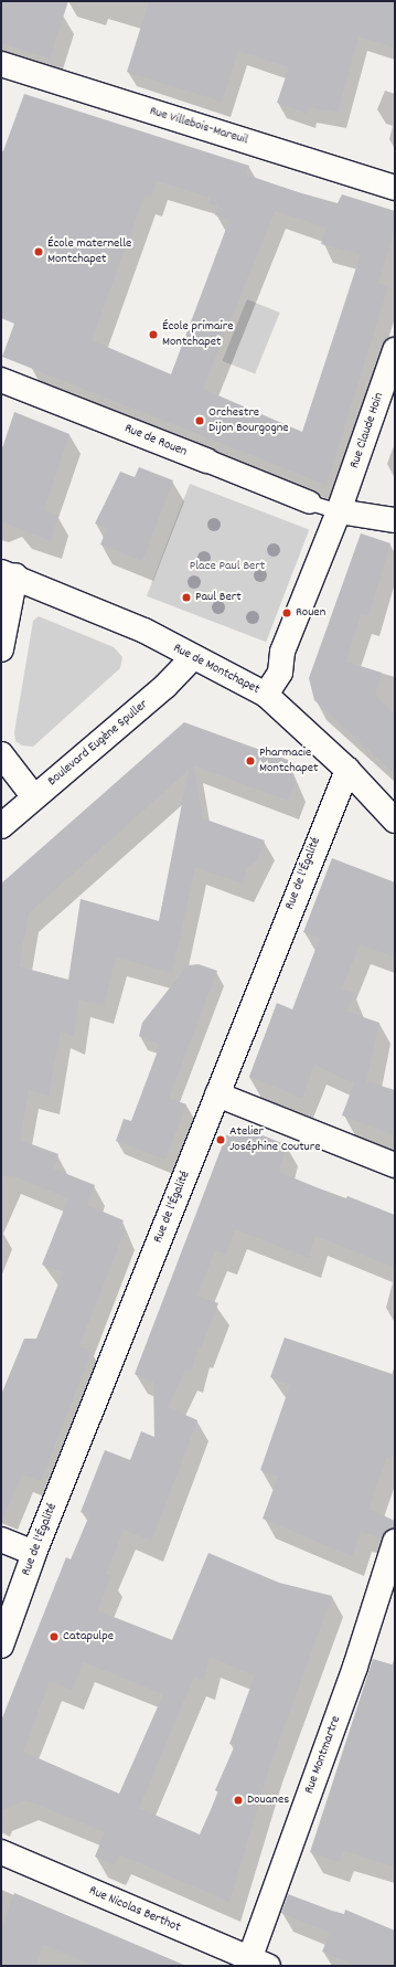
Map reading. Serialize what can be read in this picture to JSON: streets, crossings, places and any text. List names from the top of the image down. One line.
{"streets":{"street":["Rue Villebois-Mareuil","Rue Claude Hoin","Rue de Rouen","Rue de Montchapet","Boulevard Eugène Spuller","Rue de l'Égalité","Rue Montmartre","Rue Nicolas Berthot"]},"crossings":[["Rue de Montchapet","Boulevard Eugène Spuller"],["Rue de Montchapet","Rue de l'Égalité"],["Rue Montmartre","Rue Nicolas Berthot"]],"parks":["Place Paul Bert"],"places":["École maternelle Montchapet","École primaire Montchapet","Orchestre Dijon Bourgogne","Paul Bert","Rouen","Pharmacie Montchapet","Atelier Joséphine Couture","Catapulpe","Douanes"]}
